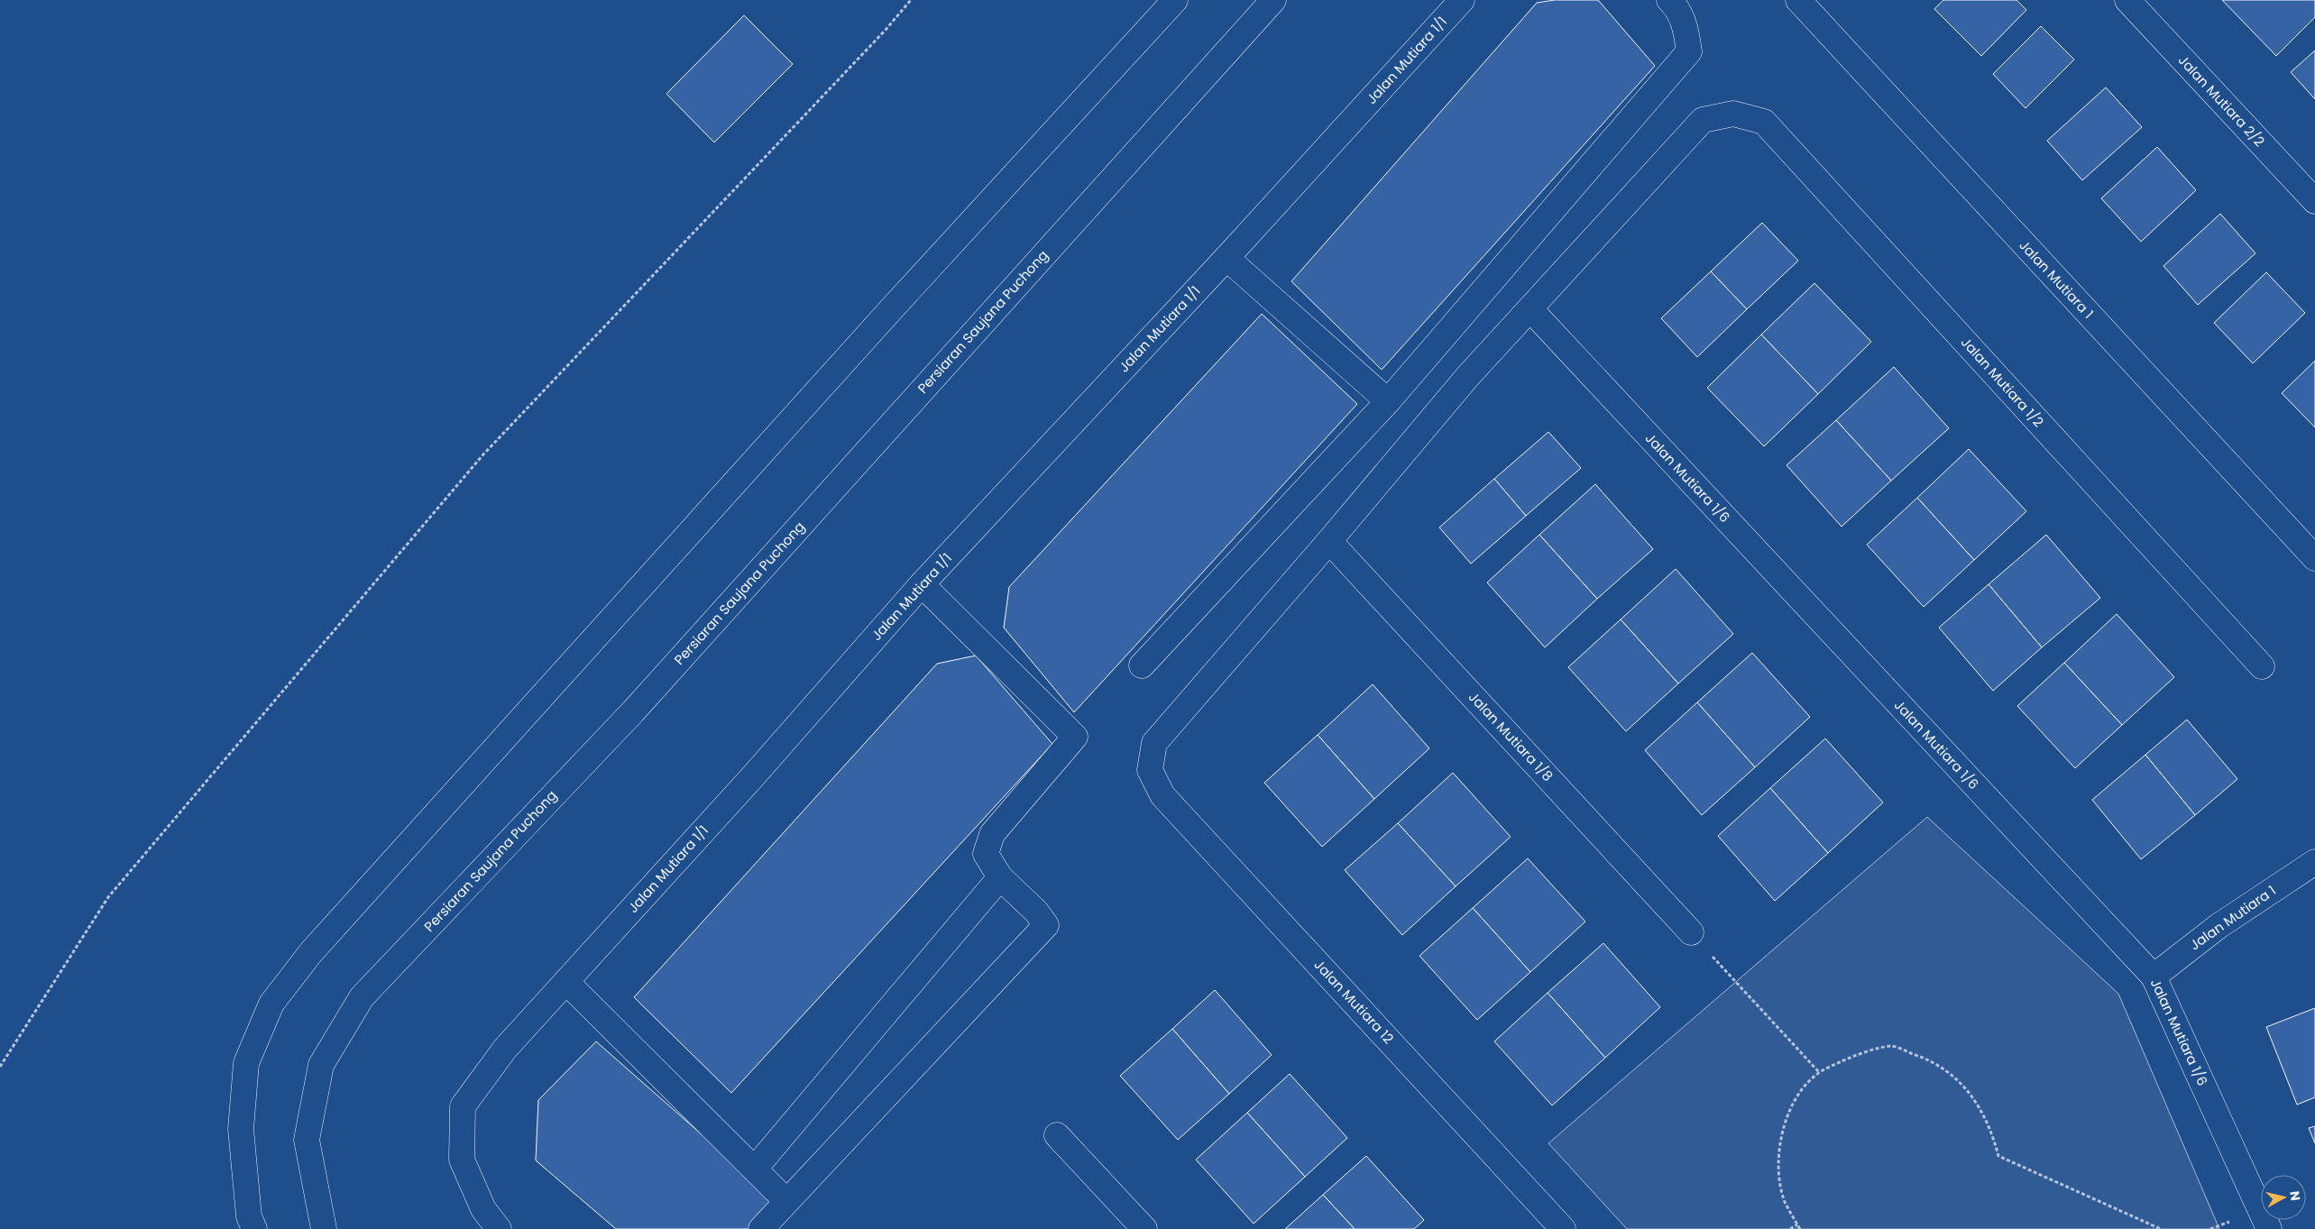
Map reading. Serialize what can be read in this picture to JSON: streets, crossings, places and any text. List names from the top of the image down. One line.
{"streets":{"street":["Jalan Mutiara 1/1","Jalan Mutiara 2/2","Jalan Mutiara 1","Persiaran Saujana Puchong","Jalan Mutiara 1/2","Jalan Mutiara 1/6","Jalan Mutiara 1/8","Jalan Mutiara 12"]},"crossings":[["Jalan Mutiara 1","Jalan Mutiara 1/6"],["Jalan Mutiara 1/2","Jalan Mutiara 1/6"],["Jalan Mutiara 1/8","Jalan Mutiara 12"]],"north":"right"}
